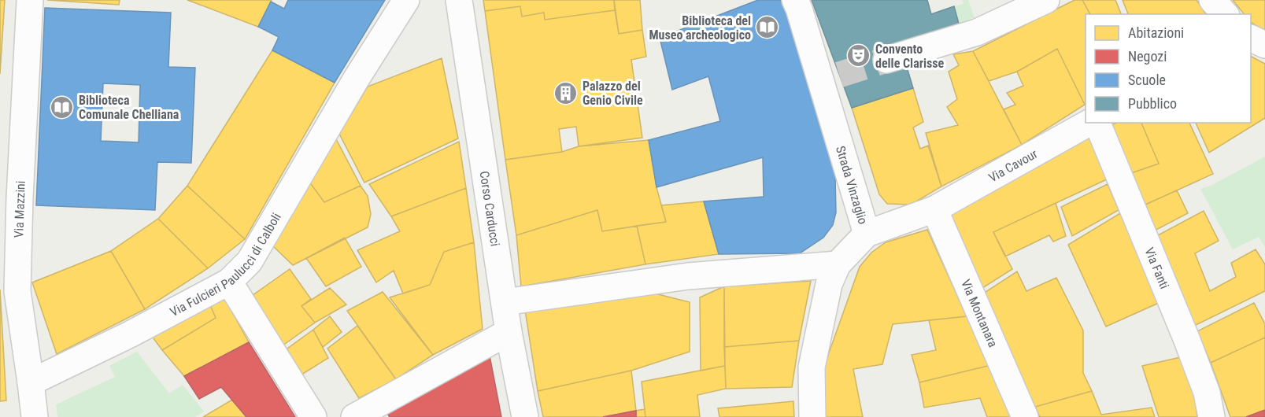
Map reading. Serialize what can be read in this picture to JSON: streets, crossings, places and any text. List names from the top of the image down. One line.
{"streets":{"street":["Via Cavour","Strada Vinzaglio","Corso Carducci","Via Mazzini","Via Fulcieri Paulucci di Calboli","Via Fanti","Via Montanara"]},"crossings":[["Via Cavour","Strada Vinzaglio"],["Via Cavour","Via Montanara"],["Via Mazzini","Via Fulcieri Paulucci di Calboli"]],"places":{"library":["Biblioteca del Museo archeologico","Biblioteca Comunale Chelliana"],"theatre":["Convento delle Clarisse"],"building":["Palazzo del Genio Civile"]},"legend":["Abitazioni","Negozi","Scuole","Pubblico"]}
